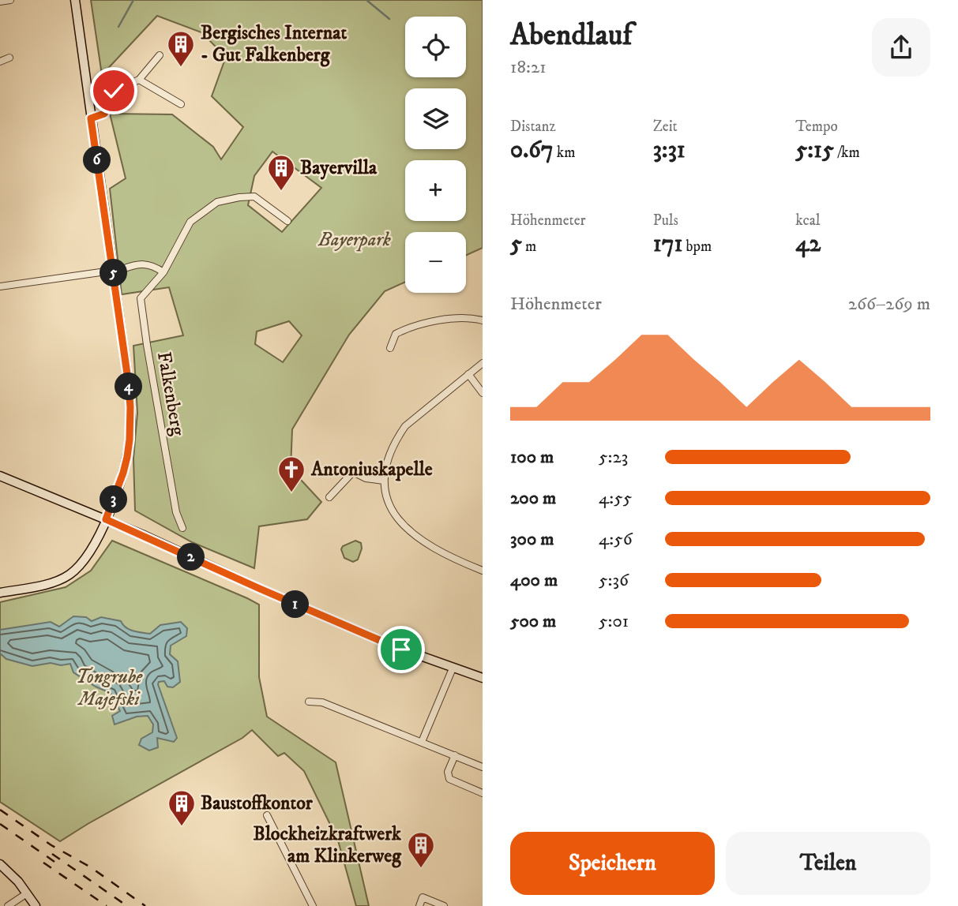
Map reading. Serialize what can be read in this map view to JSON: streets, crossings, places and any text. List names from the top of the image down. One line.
{"streets":{"street":["Falkenberg"]},"parks":["Bayerpark","Tongrube Majefski"],"places":{"building":["Bergisches Internat - Gut Falkenberg","Bayervilla","Baustoffkontor","Blockheizkraftwerk am Klinkerweg"],"church":["Antoniuskapelle"]},"page":{"heading":["Abendlauf","18:21"],"map_buttons":["+","−"],"stats":[["Distanz","0.67 km"],["Zeit","3:31"],["Tempo","5:15 /km"],["Höhenmeter","5 m"],["Puls","171 bpm"],["kcal","42"]],"pins":["6","5","4","3","2","1"],"chart":["Höhenmeter","266–269 m"],"list":[{"name":"100 m","note":"5:23"},{"name":"200 m","note":"4:55"},{"name":"300 m","note":"4:56"},{"name":"400 m","note":"5:36"},{"name":"500 m","note":"5:01"}],"buttons":["Speichern","Teilen"]}}
